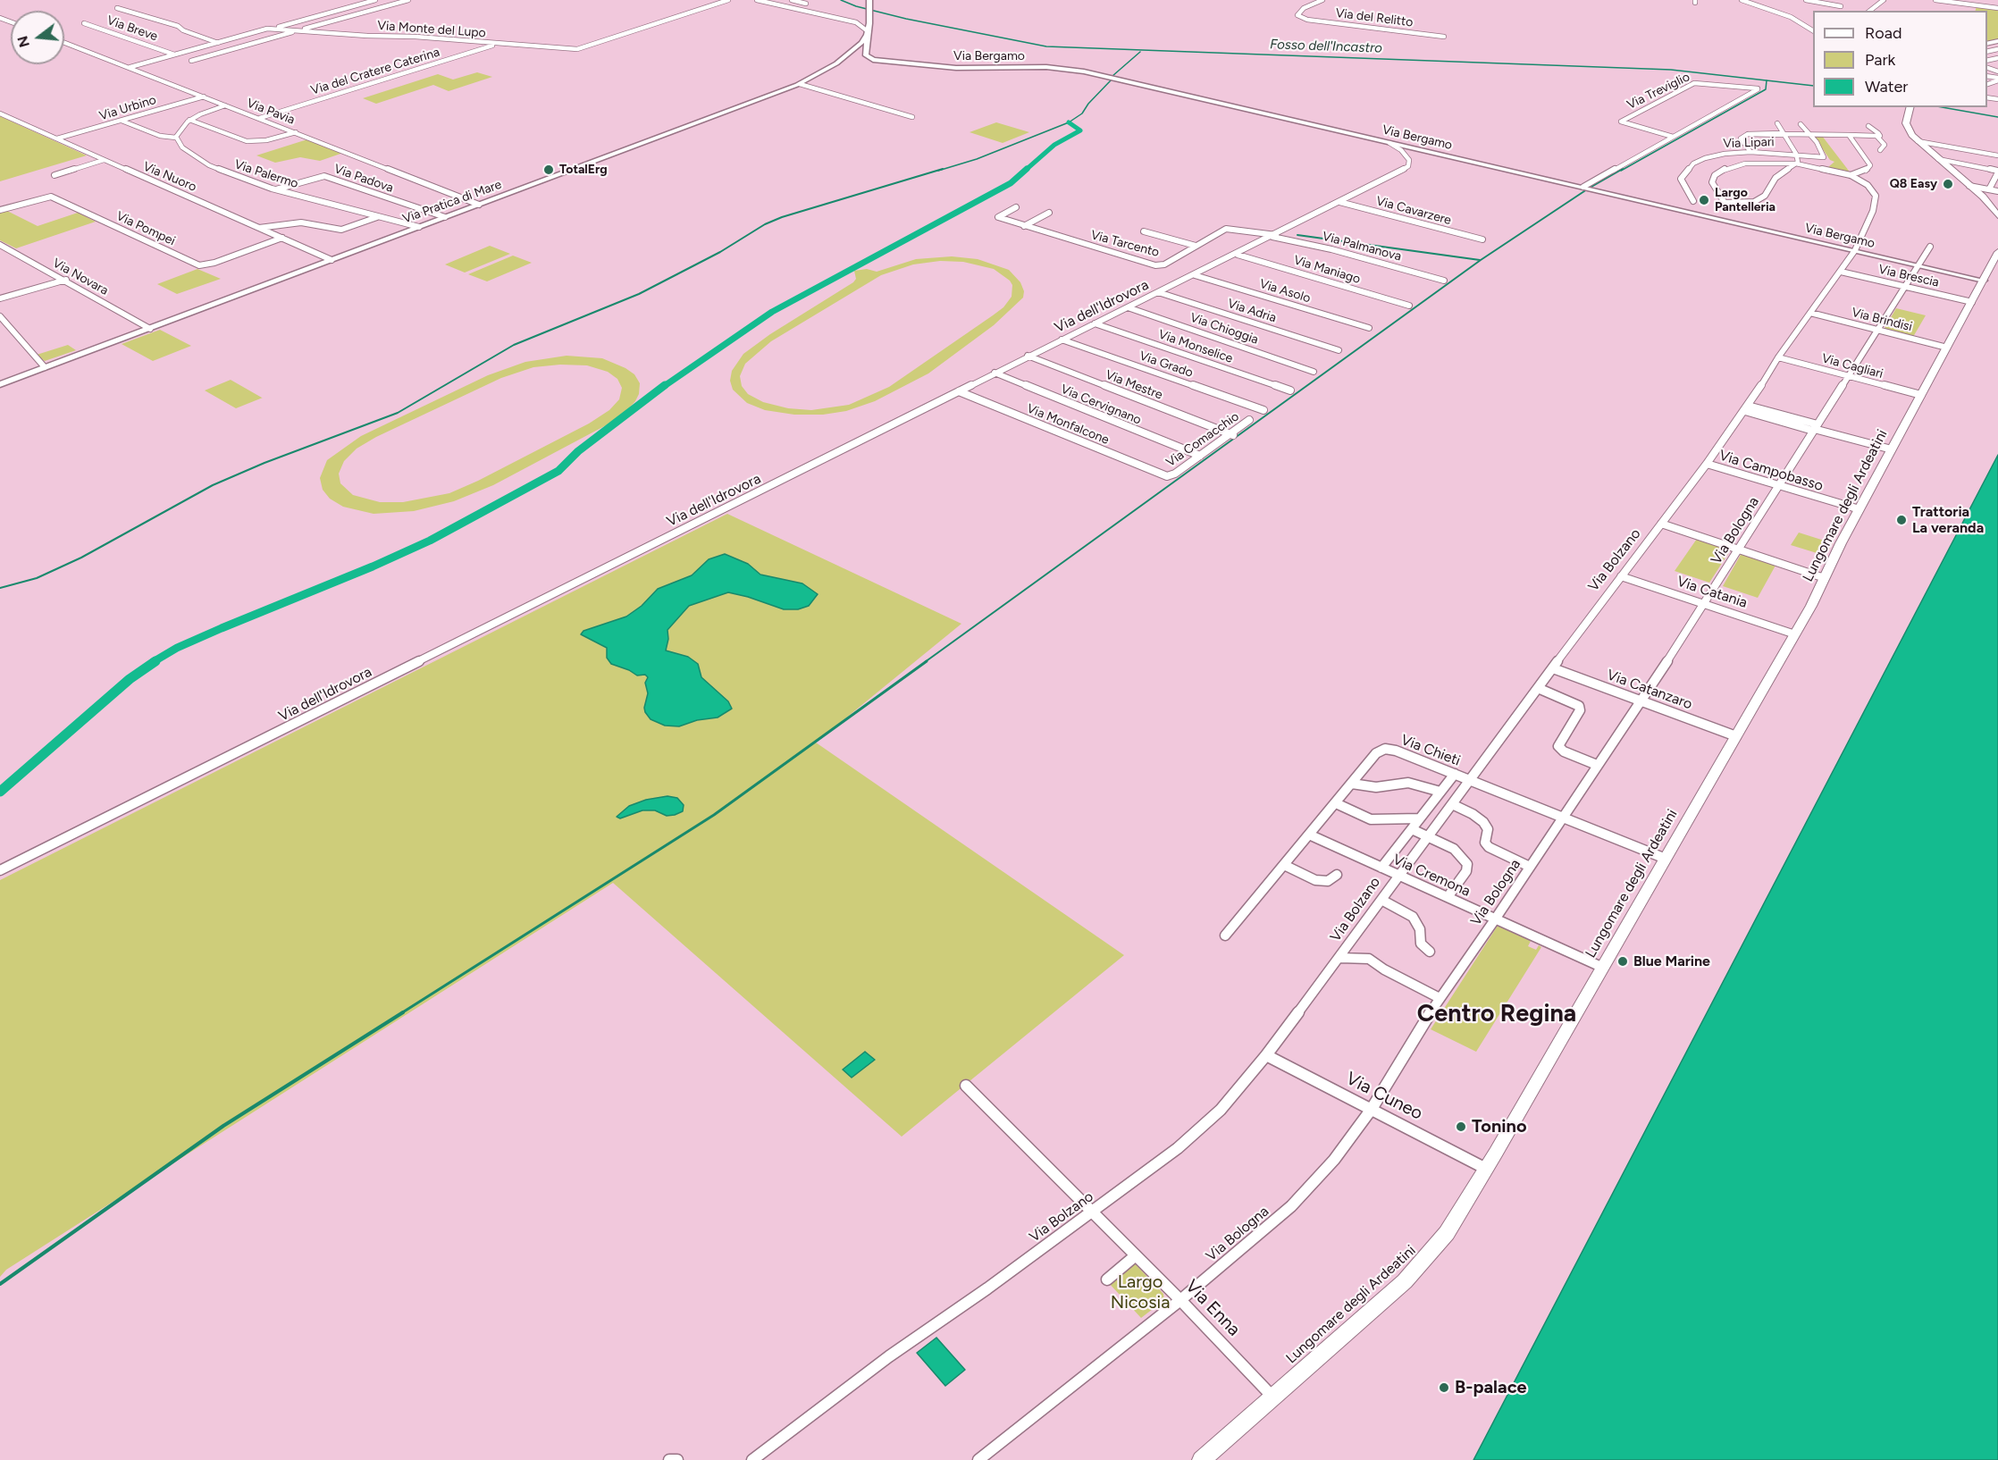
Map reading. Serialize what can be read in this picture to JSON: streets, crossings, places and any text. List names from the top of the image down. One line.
{"streets":{"main road":["Lungomare degli Ardeatini"],"street":["Via del Relitto","Via Breve","Via Monte del Lupo","Via Bergamo","Via del Cratere Caterina","Via Treviglio","Via Urbino","Via Pavia","Via Lipari","Via Palermo","Via Nuoro","Via Padova","Via Pratica di Mare","Via Cavarzere","Via Pompei","Via Tarcento","Via Palmanova","Via Maniago","Via Brescia","Via Novara","Via Asolo","Via dell'Idrovora","Via Adria","Via Brindisi","Via Chioggia","Via Monselice","Via Grado","Via Cagliari","Via Mestre","Via Cervignano","Via Monfalcone","Via Comacchio","Via Campobasso","Via Bologna","Via Bolzano","Via Catania","Via Catanzaro","Via Chieti","Via Cremona","Via Cuneo","Via Enna"]},"crossings":[["Via Breve","Via Monte del Lupo"],["Via Monte del Lupo","Via del Cratere Caterina"],["Via Monte del Lupo","Via Pavia"],["Via Bergamo","Via Treviglio"],["Via Bergamo","Via Pratica di Mare"],["Via Bergamo","Via dell'Idrovora"],["Via Bergamo","Lungomare degli Ardeatini"],["Via Bergamo","Via Bologna"],["Via Bergamo","Via Bolzano"],["Via del Cratere Caterina","Via Pavia"],["Via Urbino","Via Pavia"],["Via Urbino","Via Nuoro"],["Via Pavia","Via Pratica di Mare"],["Via Palermo","Via Padova"],["Via Palermo","Via Pratica di Mare"],["Via Nuoro","Via Pratica di Mare"],["Via Nuoro","Via Pompei"],["Via Padova","Via Pratica di Mare"],["Via Pratica di Mare","Via Novara"],["Via Cavarzere","Via dell'Idrovora"],["Via Tarcento","Via Palmanova"],["Via Tarcento","Via dell'Idrovora"],["Via Palmanova","Via dell'Idrovora"],["Via Maniago","Via dell'Idrovora"],["Via Brescia","Lungomare degli Ardeatini"],["Via Brescia","Via Bologna"],["Via Brescia","Via Bolzano"],["Via Asolo","Via dell'Idrovora"],["Via dell'Idrovora","Via Adria"],["Via dell'Idrovora","Via Chioggia"],["Via dell'Idrovora","Via Monselice"],["Via dell'Idrovora","Via Grado"],["Via dell'Idrovora","Via Mestre"],["Via dell'Idrovora","Via Cervignano"],["Via dell'Idrovora","Via Monfalcone"],["Via Brindisi","Lungomare degli Ardeatini"],["Via Brindisi","Via Bologna"],["Via Brindisi","Via Bolzano"],["Via Cagliari","Lungomare degli Ardeatini"],["Via Cagliari","Via Bologna"],["Via Cagliari","Via Bolzano"],["Via Mestre","Via Comacchio"],["Via Cervignano","Via Comacchio"],["Via Monfalcone","Via Comacchio"],["Via Campobasso","Lungomare degli Ardeatini"],["Via Campobasso","Via Bologna"],["Via Campobasso","Via Bolzano"],["Lungomare degli Ardeatini","Via Catania"],["Lungomare degli Ardeatini","Via Catanzaro"],["Lungomare degli Ardeatini","Via Chieti"],["Lungomare degli Ardeatini","Via Cremona"],["Lungomare degli Ardeatini","Via Cuneo"],["Lungomare degli Ardeatini","Via Enna"],["Via Bologna","Via Catania"],["Via Bologna","Via Catanzaro"],["Via Bologna","Via Chieti"],["Via Bologna","Via Cremona"],["Via Bologna","Via Cuneo"],["Via Bologna","Via Enna"],["Via Bolzano","Via Catania"],["Via Bolzano","Via Catanzaro"],["Via Bolzano","Via Chieti"],["Via Bolzano","Via Cremona"],["Via Bolzano","Via Cuneo"],["Via Bolzano","Via Enna"],["Via Chieti","Via Cremona"]],"districts":["Centro Regina"],"water":["Fosso dell'Incastro"],"parks":["Largo Nicosia"],"places":["TotalErg","Q8 Easy","Largo Pantelleria","Trattoria La veranda","Blue Marine","Tonino","B-palace"],"legend":["Road","Park","Water"],"north":"left"}
